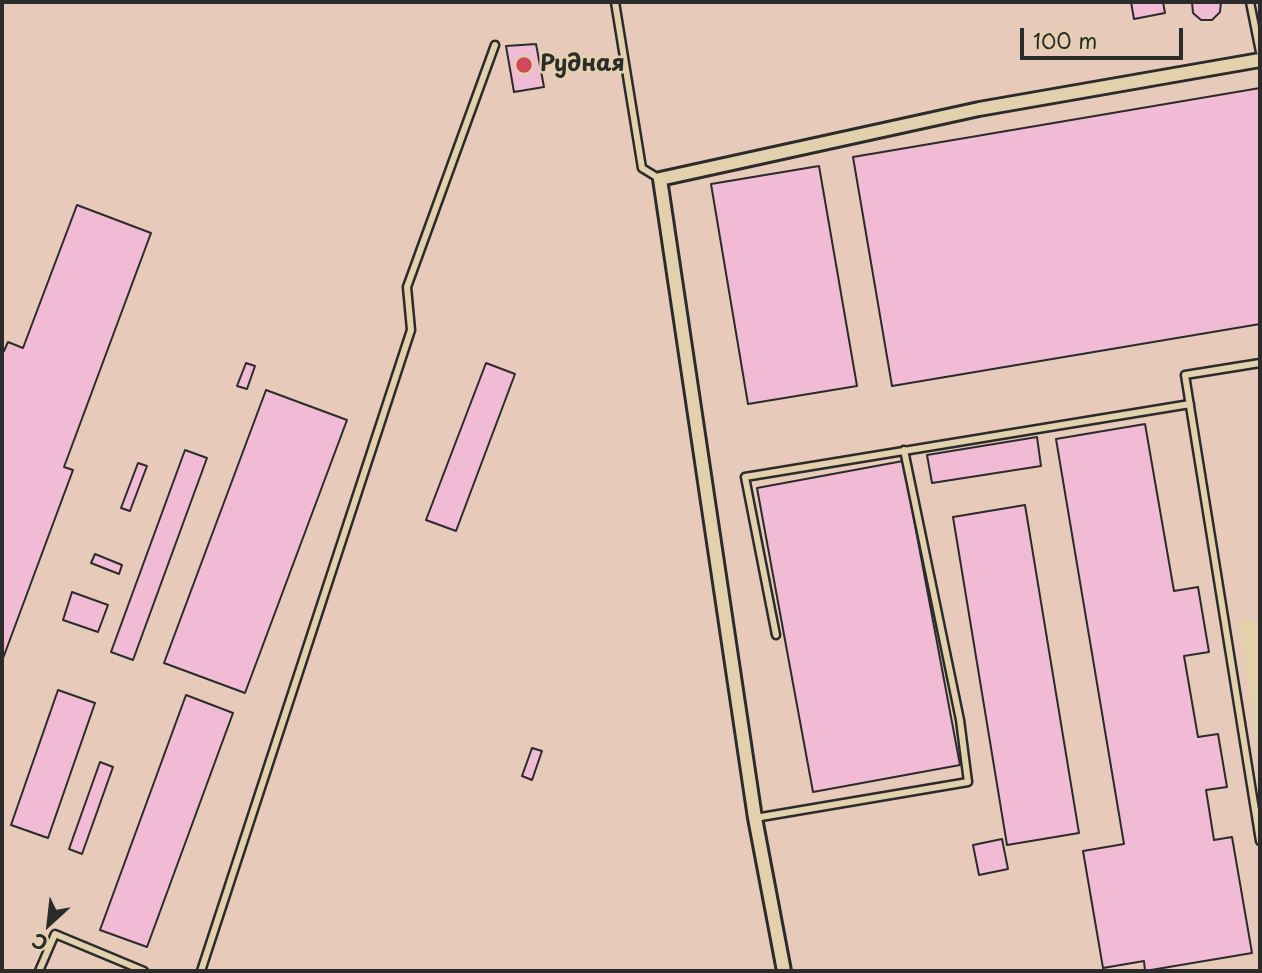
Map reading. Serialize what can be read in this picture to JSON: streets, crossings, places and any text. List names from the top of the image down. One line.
{"places":["Рудная"],"scale_bar":"100 m","north":"bottom left"}
